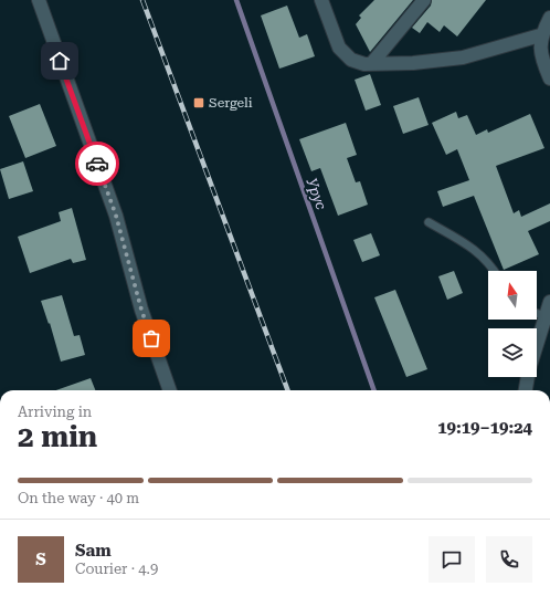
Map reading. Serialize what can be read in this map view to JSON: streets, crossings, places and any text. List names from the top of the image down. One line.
{"water":["Урус"],"places":{"transit":["Sergeli"]},"north":"top","page":{"heading":["2 min","Arriving in","19:19–19:24"],"panel":["Sam","Courier · 4.9"],"bar":"On the way · 40 m","round":"S"}}
